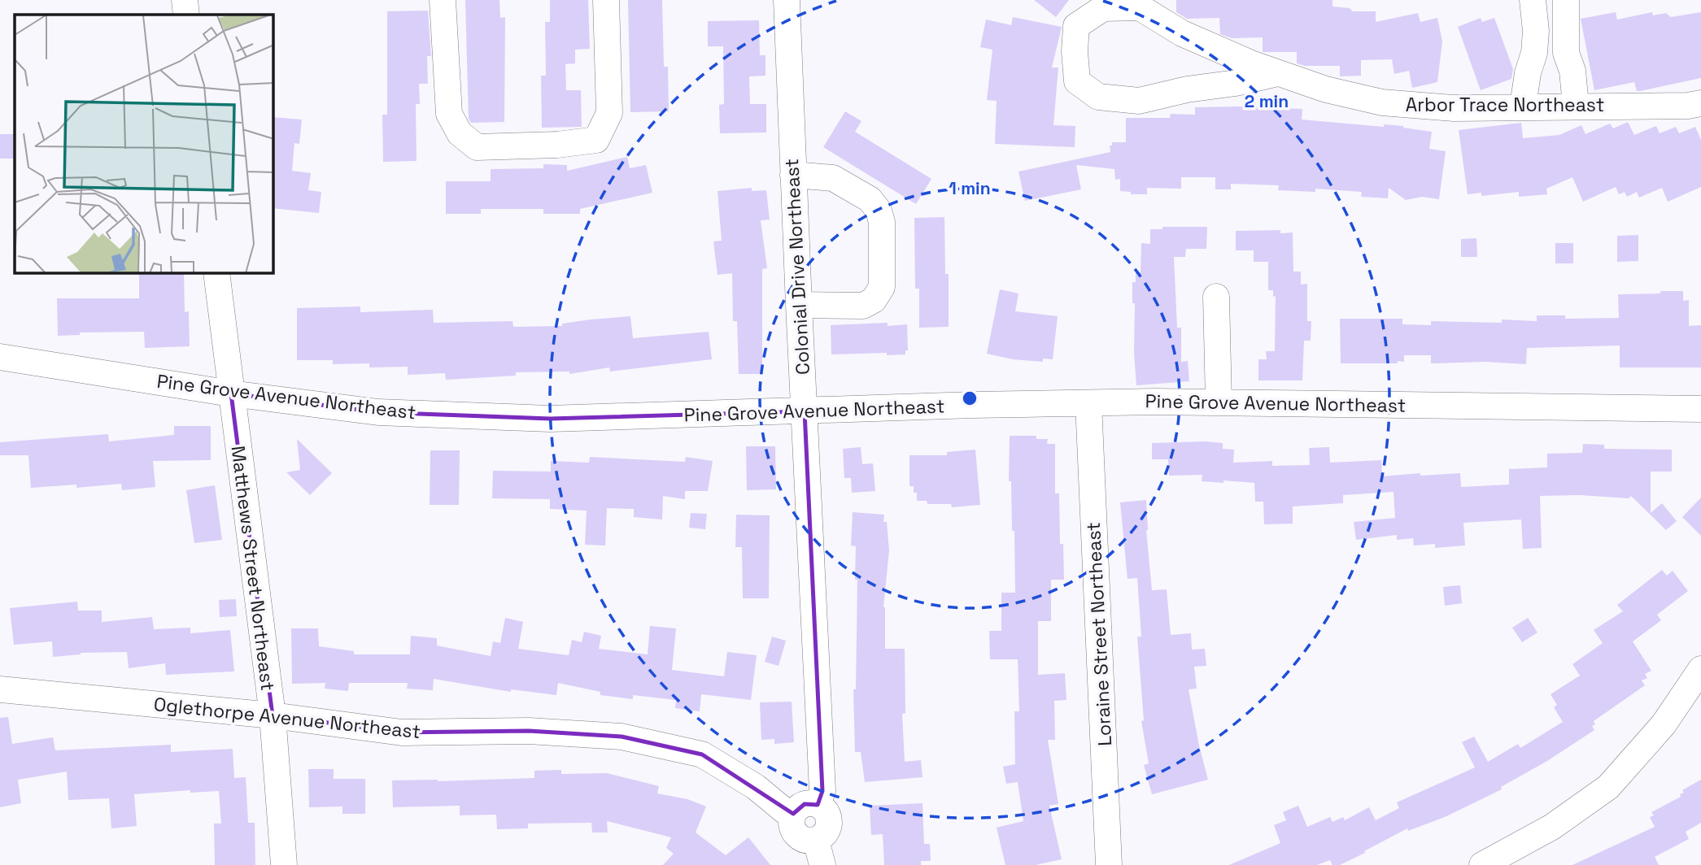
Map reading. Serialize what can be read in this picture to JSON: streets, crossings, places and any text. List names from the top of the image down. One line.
{"streets":{"street":["Arbor Trace Northeast","Colonial Drive Northeast","Pine Grove Avenue Northeast","Matthews Street Northeast","Loraine Street Northeast","Oglethorpe Avenue Northeast"]},"crossings":[["Colonial Drive Northeast","Pine Grove Avenue Northeast"],["Colonial Drive Northeast","Oglethorpe Avenue Northeast"],["Pine Grove Avenue Northeast","Matthews Street Northeast"],["Pine Grove Avenue Northeast","Loraine Street Northeast"],["Matthews Street Northeast","Oglethorpe Avenue Northeast"]],"rings":["2 min","1 min"]}
